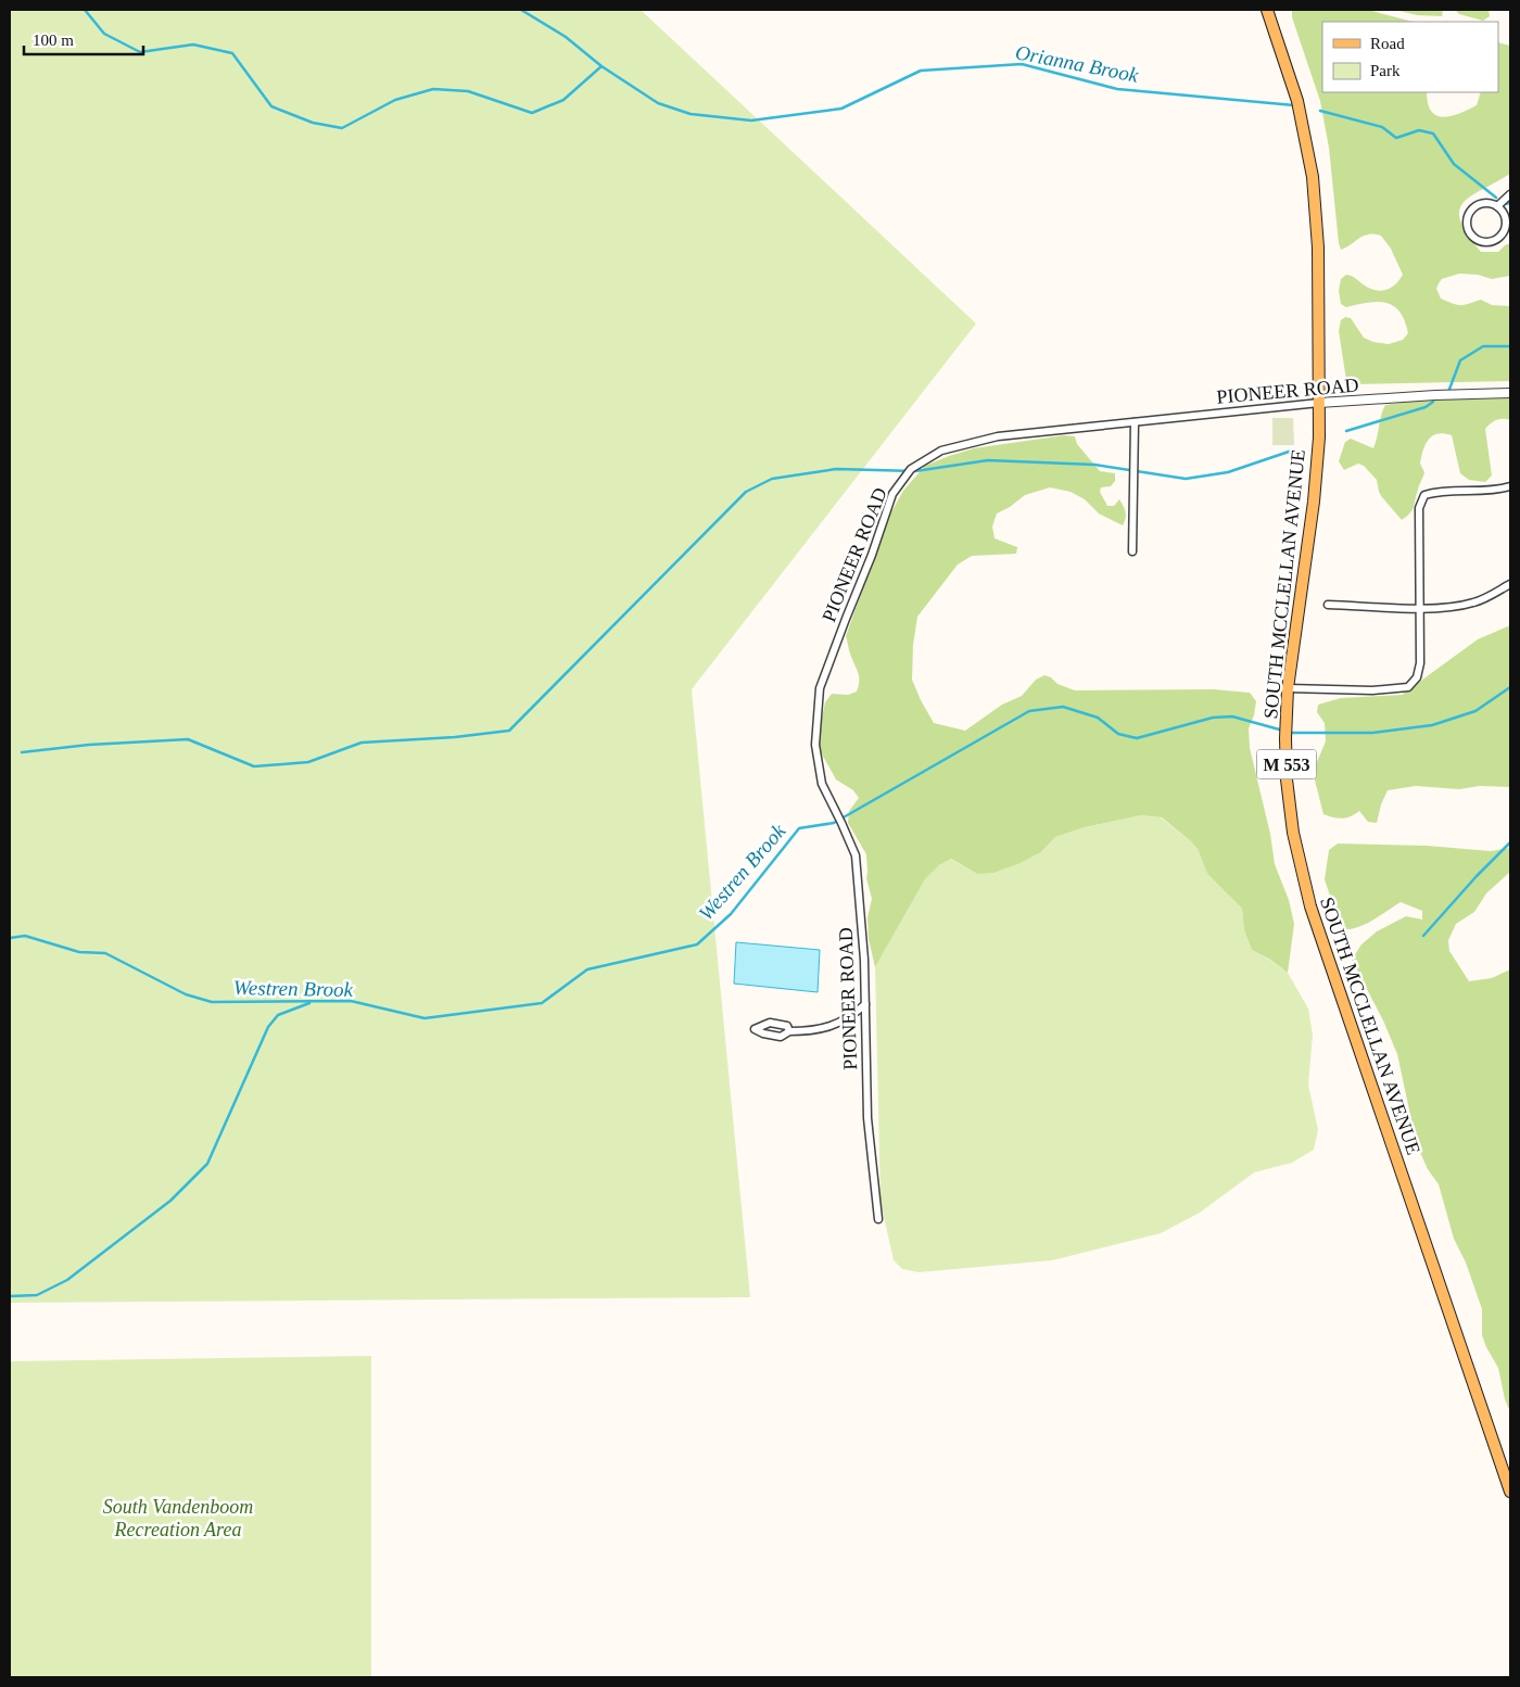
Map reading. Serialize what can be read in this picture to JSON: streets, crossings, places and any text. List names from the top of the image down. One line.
{"streets":{"main road":["SOUTH MCCLELLAN AVENUE","M 553"],"street":["PIONEER ROAD"]},"crossings":[["PIONEER ROAD","SOUTH MCCLELLAN AVENUE"]],"water":["Orianna Brook","Westren Brook"],"parks":["South Vandenboom Recreation Area"],"legend":["Road","Park"],"scale_bar":"100 m"}
